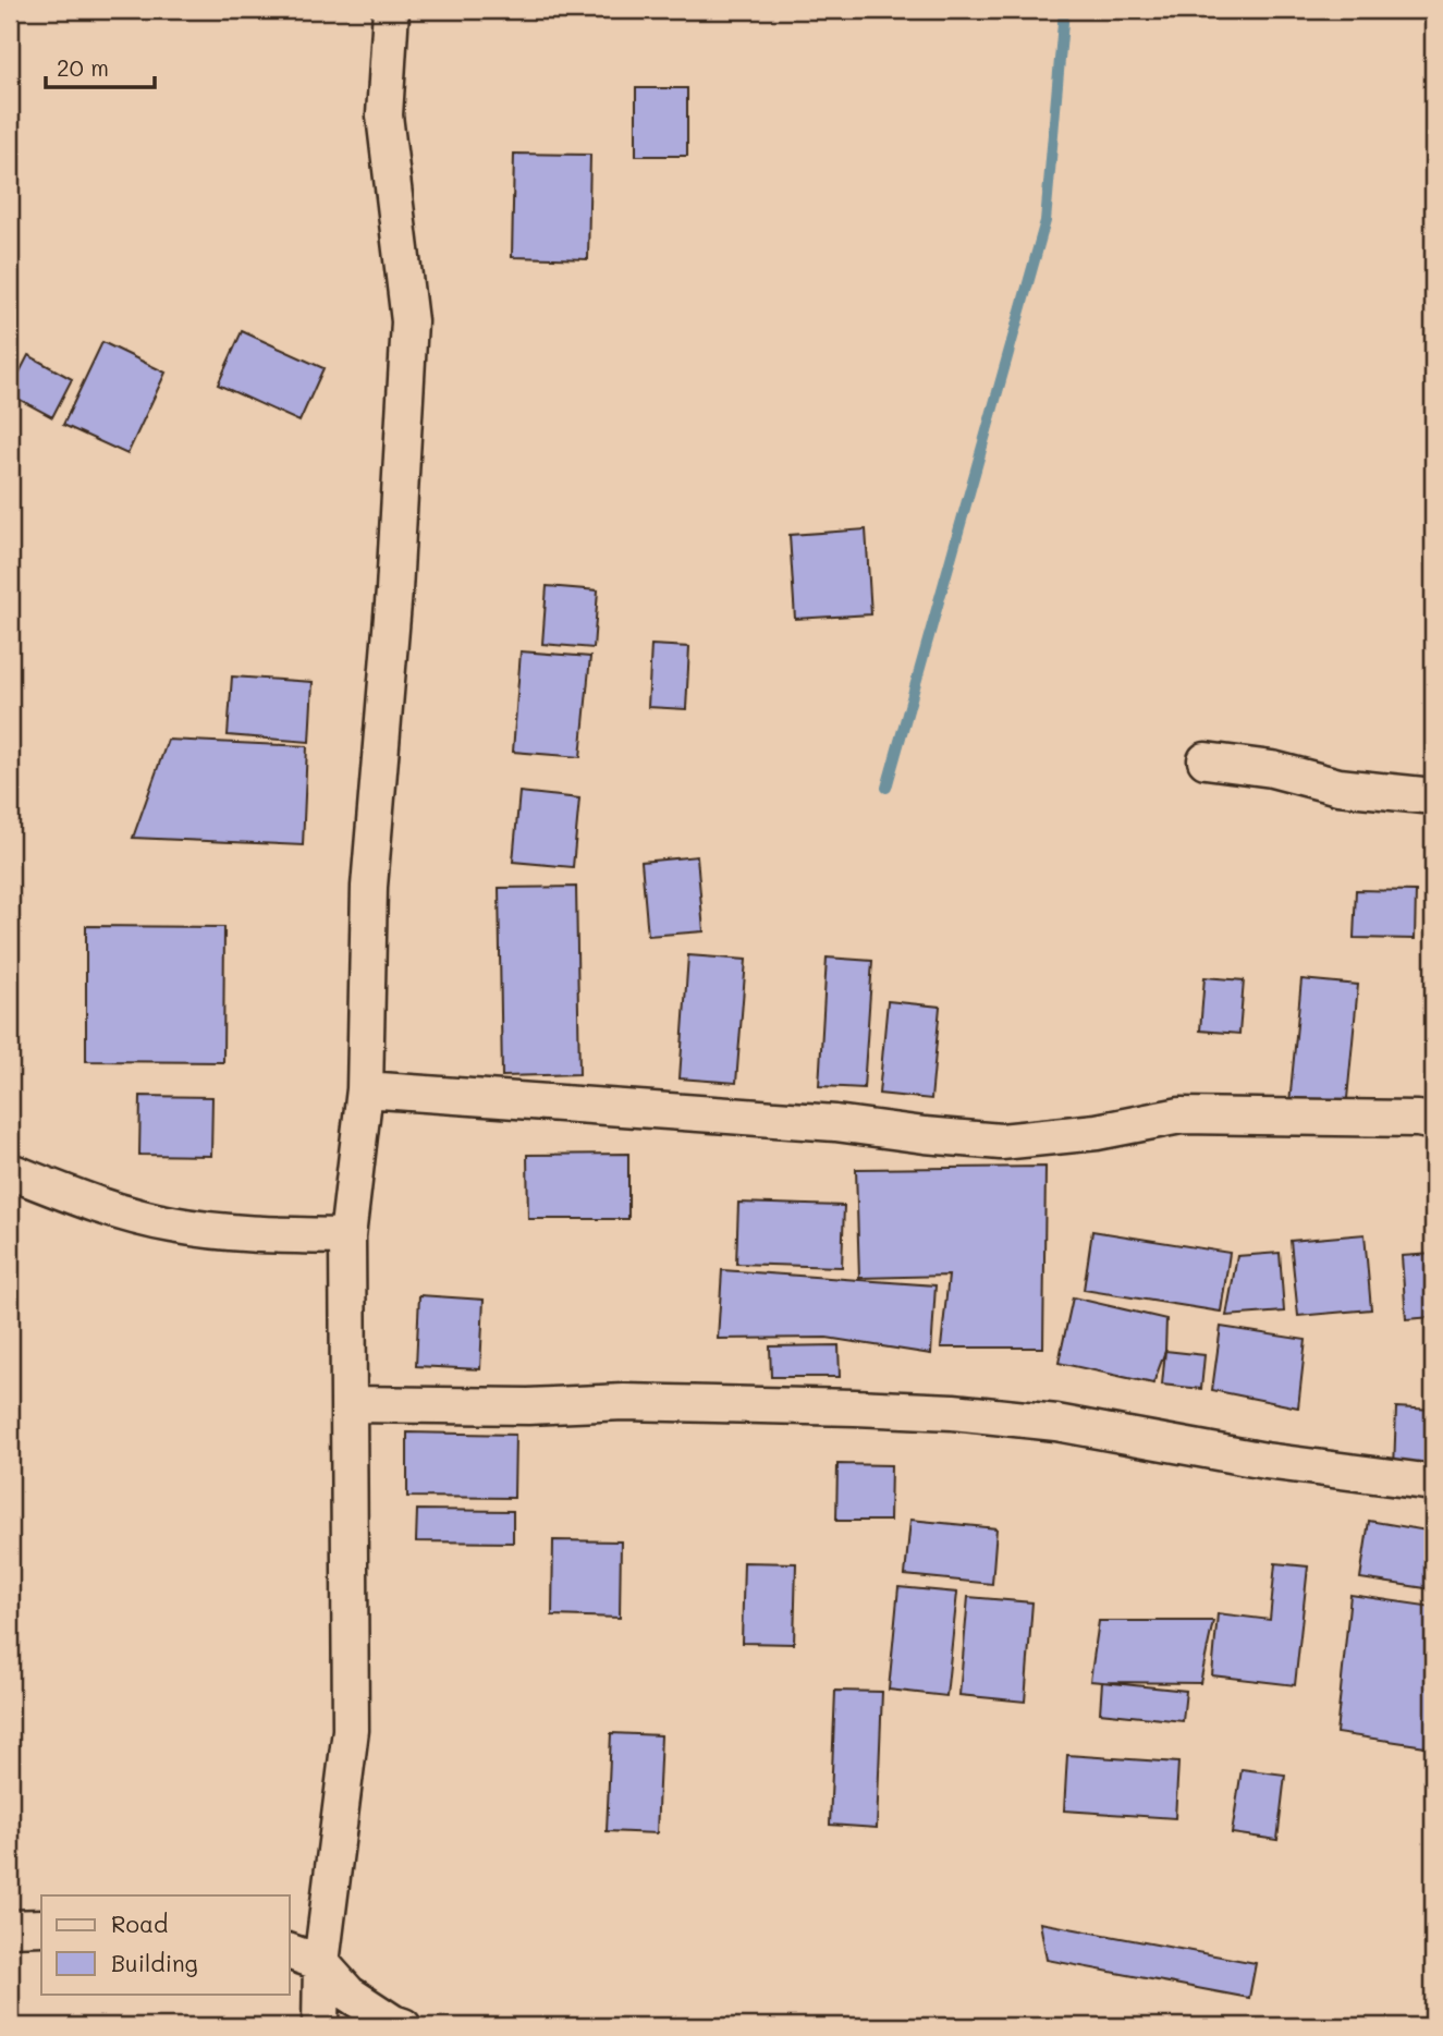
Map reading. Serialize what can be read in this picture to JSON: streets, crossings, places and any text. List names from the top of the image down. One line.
{"legend":["Road","Building"],"scale_bar":"20 m"}
